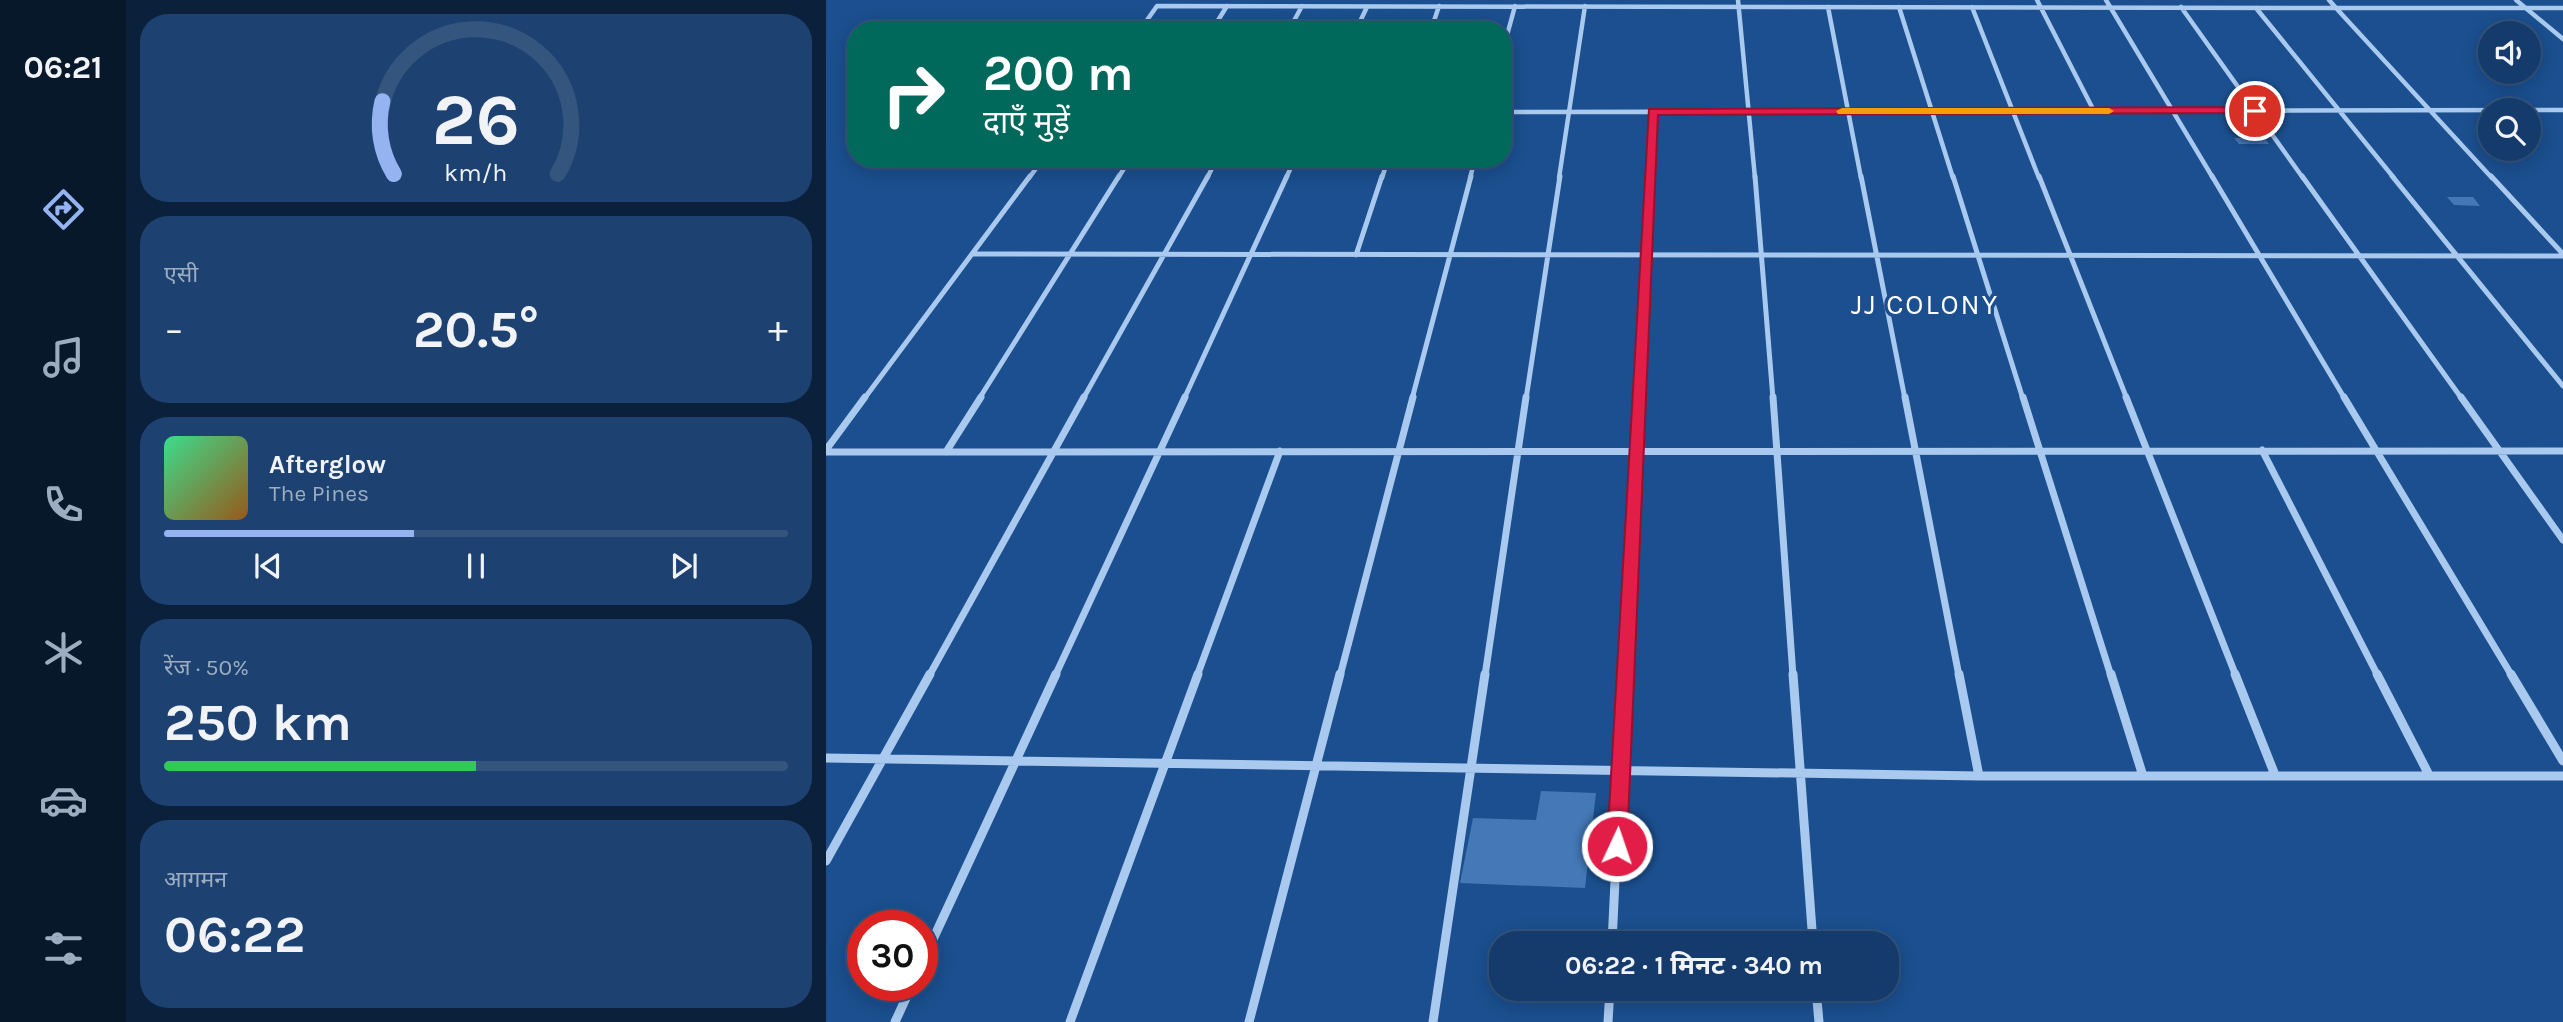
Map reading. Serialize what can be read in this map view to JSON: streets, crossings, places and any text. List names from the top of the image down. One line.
{"districts":["JJ COLONY"],"page":{"tabs":"06:21","turn":["200 m","दाएँ मुड़ें"],"tile":["एसी",["रेंज · 50%","250 km"],["आगमन","06:22"]],"heat":["−","20.5°","+"],"song":["Afterglow","The Pines"],"limit":"30","trip":"06:22 · 1 मिनट · 340 m","gauge":["26","km/h"]}}
